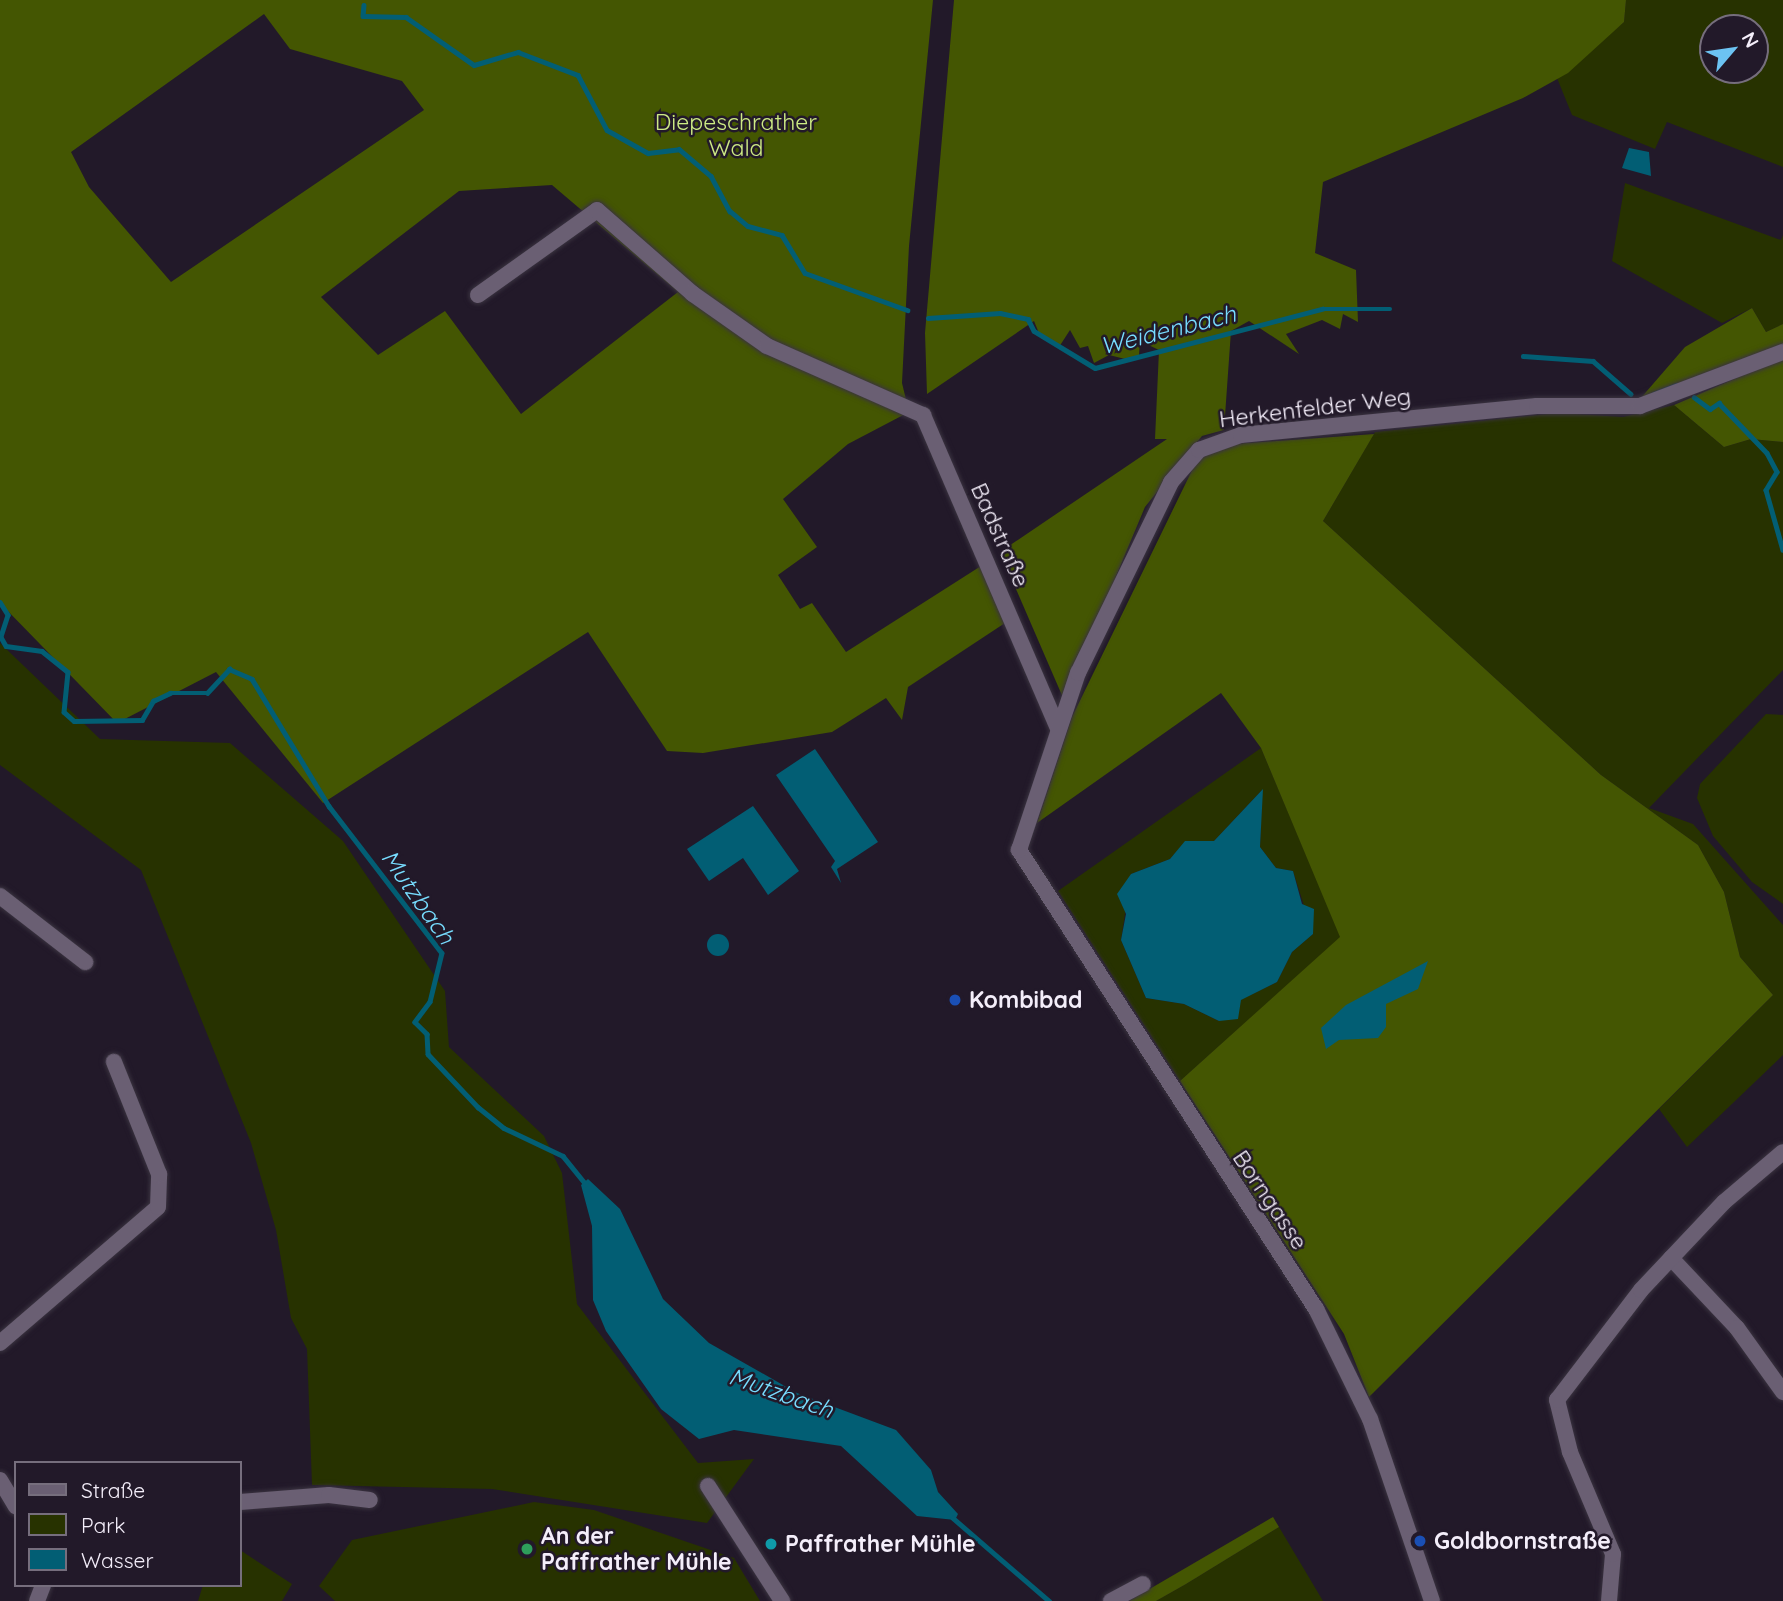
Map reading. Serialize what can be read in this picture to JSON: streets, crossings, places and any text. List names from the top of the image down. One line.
{"streets":{"street":["Herkenfelder Weg","Badstraße","Borngasse"]},"crossings":[["Herkenfelder Weg","Badstraße"],["Herkenfelder Weg","Borngasse"]],"water":["Weidenbach","Mutzbach"],"parks":["Diepeschrather Wald"],"places":["Kombibad","Goldbornstraße","Paffrather Mühle","An der Paffrather Mühle"],"legend":["Straße","Park","Wasser"],"north":"top right"}
